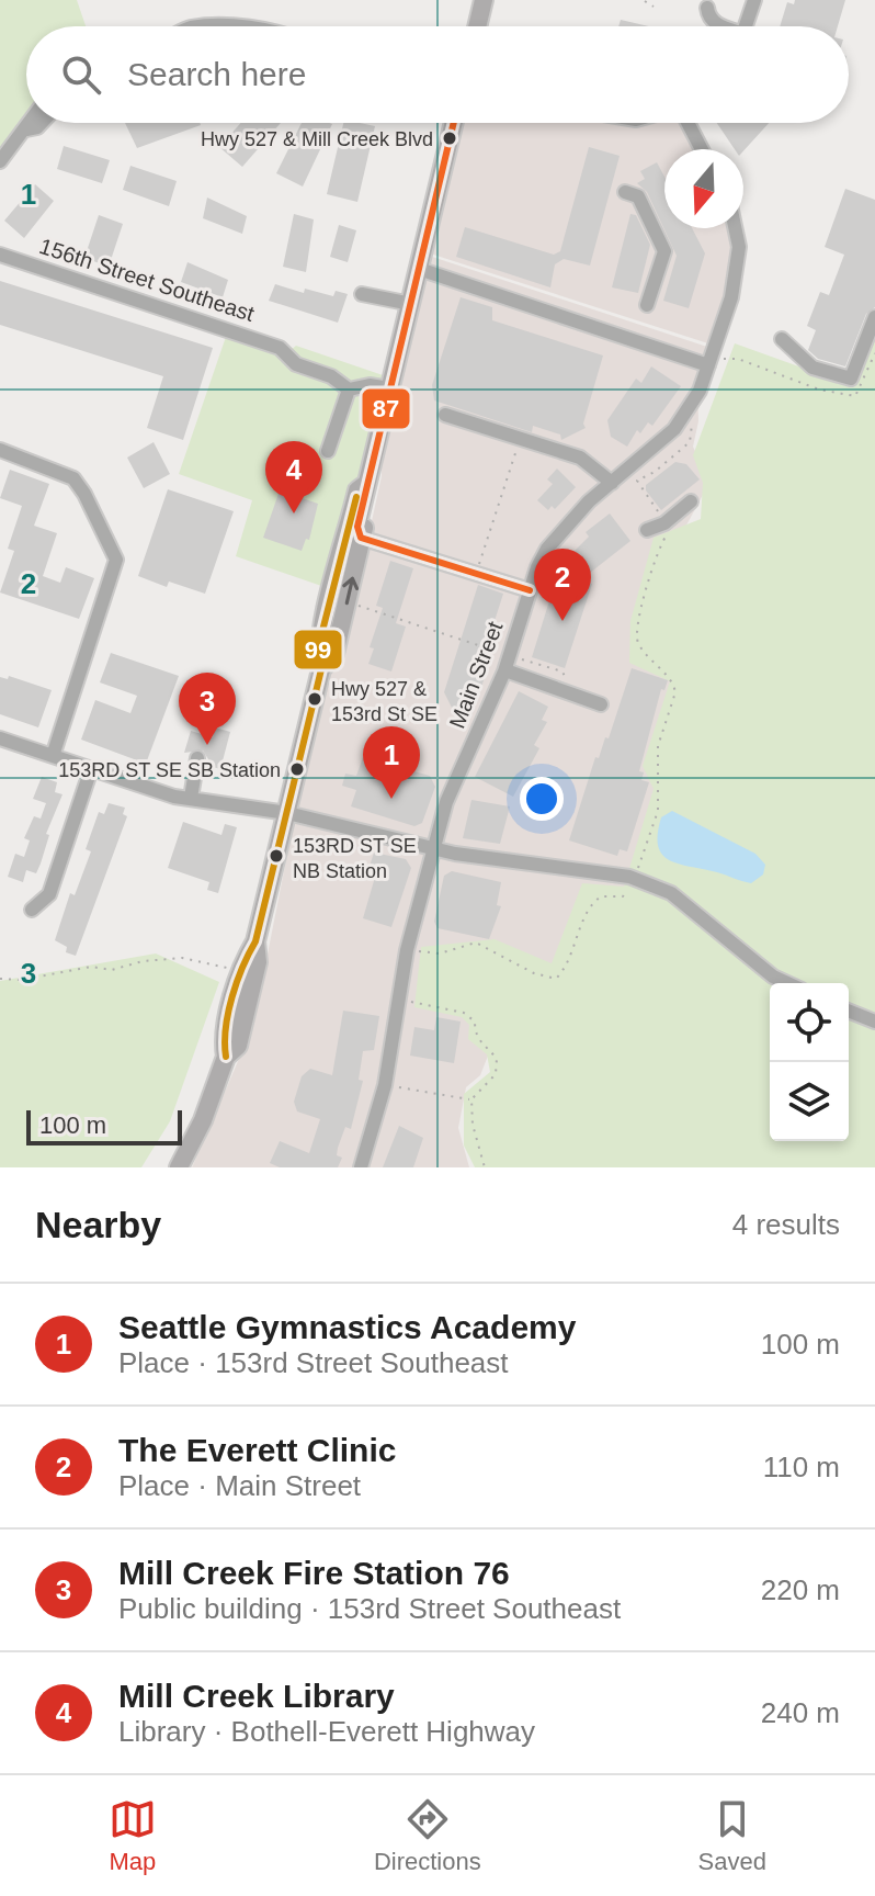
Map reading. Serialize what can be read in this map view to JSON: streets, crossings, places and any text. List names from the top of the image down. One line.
{"streets":{"street":["156th Street Southeast","Main Street"]},"places":["Hwy 527 & Mill Creek Blvd","Hwy 527 & 153rd St SE","153RD ST SE SB Station","153RD ST SE NB Station"],"lines":["transit line 87","transit line 99"],"scale_bar":"100 m","north":"bottom","page":{"search":"Search here","pins":["4","2","3","1"],"scale":"100 m","heading":["Nearby","4 results"],"list":[{"mark":"1","name":"Seattle Gymnastics Academy","note":"Place · 153rd Street Southeast","value":"100 m"},{"mark":"2","name":"The Everett Clinic","note":"Place · Main Street","value":"110 m"},{"mark":"3","name":"Mill Creek Fire Station 76","note":"Public building · 153rd Street Southeast","value":"220 m"},{"mark":"4","name":"Mill Creek Library","note":"Library · Bothell-Everett Highway","value":"240 m"}],"nav":["Map","Directions","Saved"]},"grid":{"rows":["1","2","3"]}}
